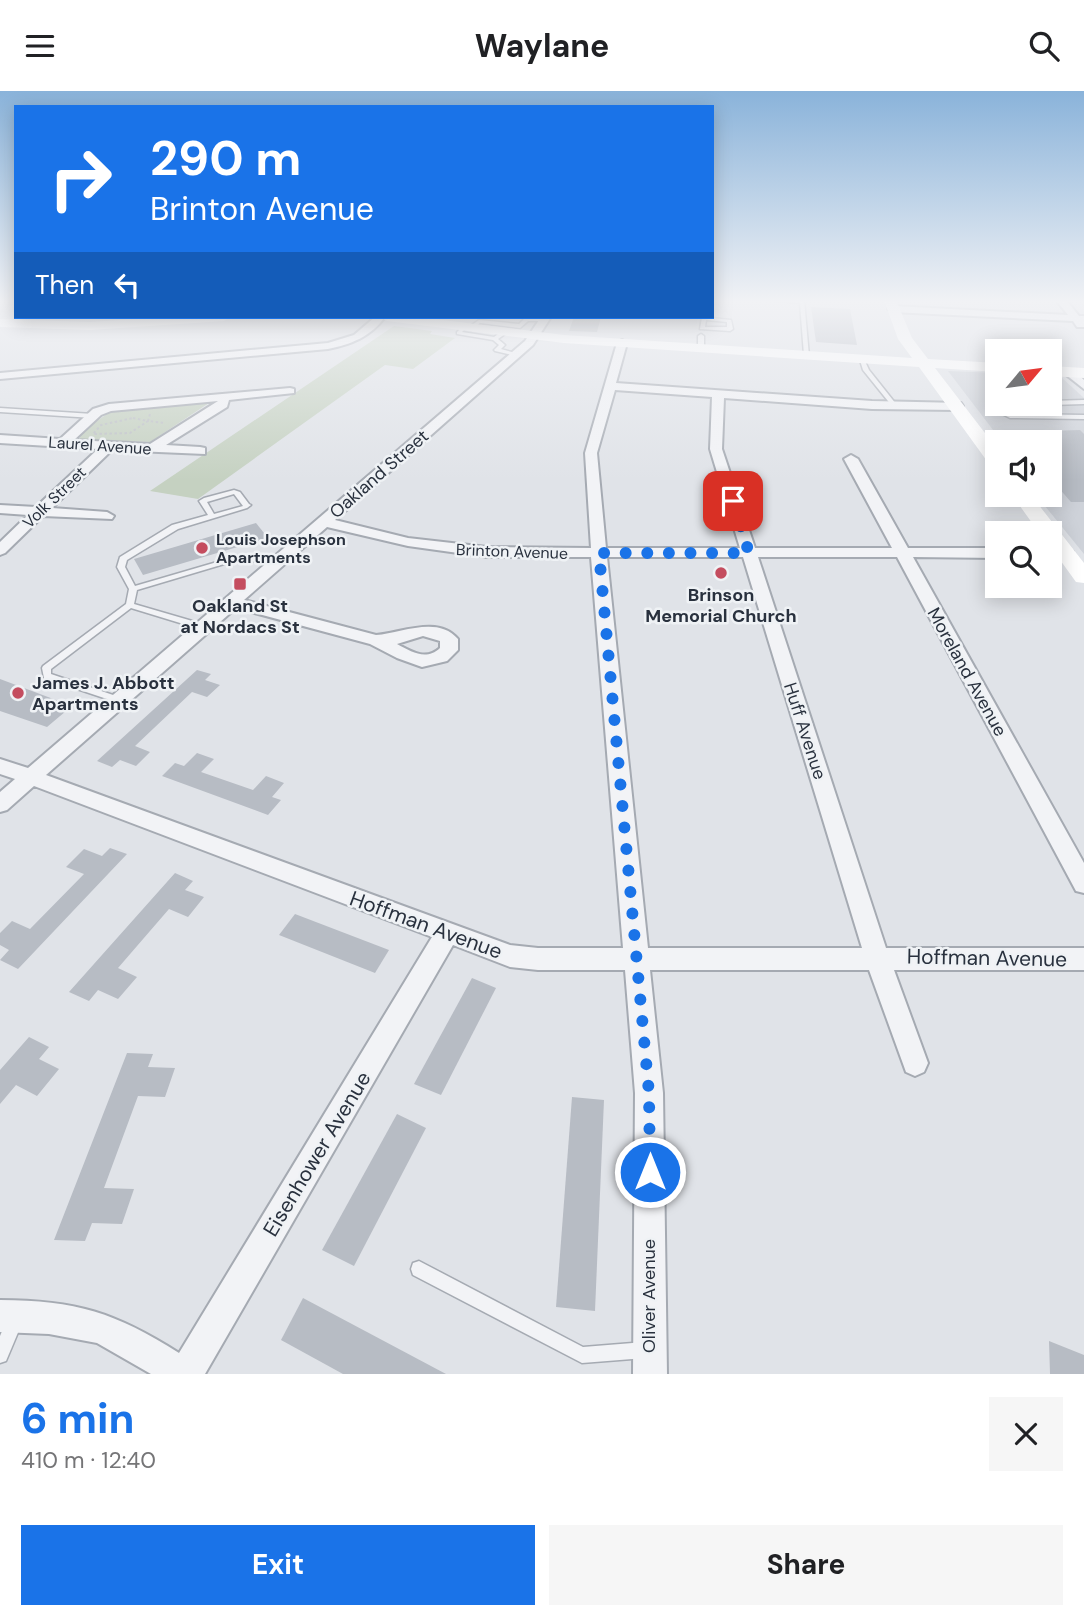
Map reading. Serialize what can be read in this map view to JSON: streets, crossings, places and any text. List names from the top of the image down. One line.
{"streets":{"street":["Laurel Avenue","Oakland Street","Volk Street","Brinton Avenue","Moreland Avenue","Huff Avenue","Hoffman Avenue","Eisenhower Avenue","Oliver Avenue"]},"crossings":[["Laurel Avenue","Volk Street"],["Oakland Street","Brinton Avenue"],["Oakland Street","Hoffman Avenue"],["Brinton Avenue","Moreland Avenue"],["Brinton Avenue","Huff Avenue"],["Brinton Avenue","Oliver Avenue"],["Huff Avenue","Hoffman Avenue"],["Hoffman Avenue","Eisenhower Avenue"],["Hoffman Avenue","Oliver Avenue"]],"places":{"other":["Louis Josephson Apartments","Brinson Memorial Church","James J. Abbott Apartments"],"transit":["Oakland St at Nordacs St"]},"north":"top right","page":{"header":"Waylane","turn":["290 m","Brinton Avenue"],"then":"Then","heading":["6 min","410 m · 12:40"],"buttons":["Exit","Share"]}}
